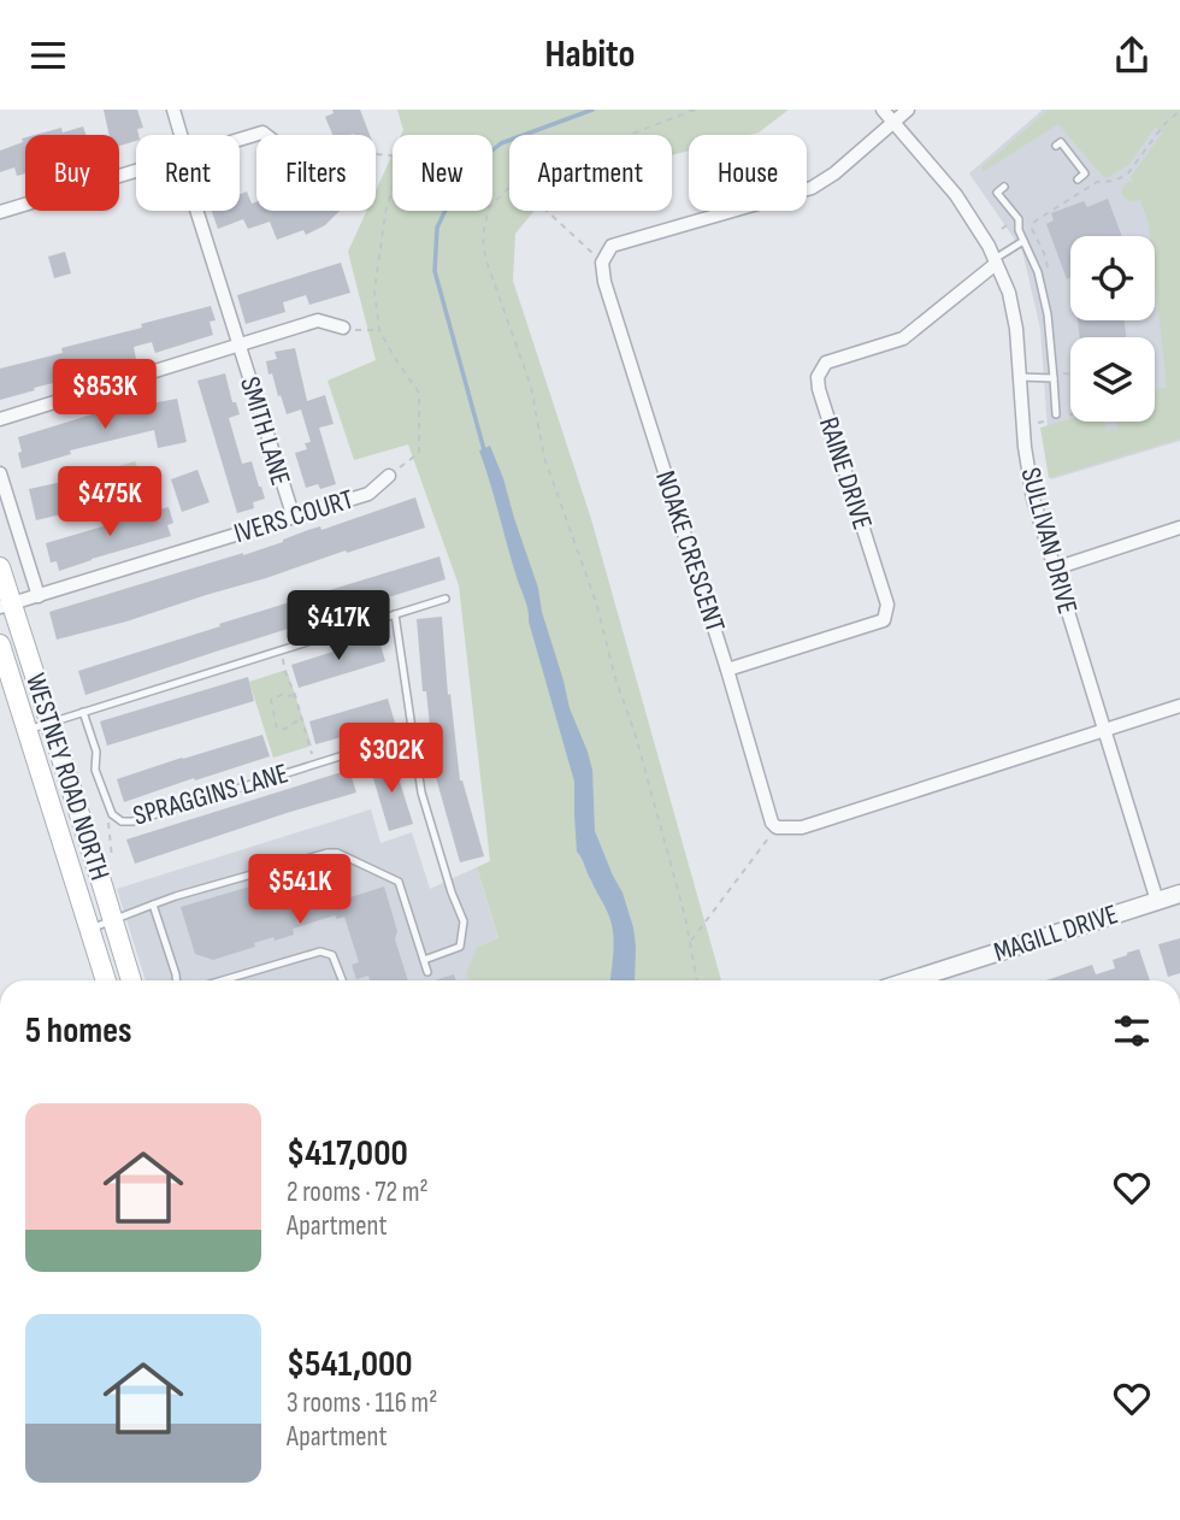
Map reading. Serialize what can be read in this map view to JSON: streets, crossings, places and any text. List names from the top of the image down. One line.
{"streets":{"main road":["WESTNEY ROAD NORTH"],"street":["SMITH LANE","RAINE DRIVE","IVERS COURT","SULLIVAN DRIVE","NOAKE CRESCENT","MAGILL DRIVE"],"lane":["SPRAGGINS LANE"]},"crossings":[["SMITH LANE","IVERS COURT"],["RAINE DRIVE","SULLIVAN DRIVE"],["RAINE DRIVE","NOAKE CRESCENT"],["IVERS COURT","WESTNEY ROAD NORTH"],["SULLIVAN DRIVE","MAGILL DRIVE"]],"page":{"header":"Habito","chip":["Buy","Rent","Filters","New","Apartment","House"],"price":["$853K","$475K","$417K","$302K","$541K"],"heading":"5 homes","list":[{"name":"$417,000","note":"2 rooms · 72 m² · Apartment"},{"name":"$541,000","note":"3 rooms · 116 m² · Apartment"}]}}
